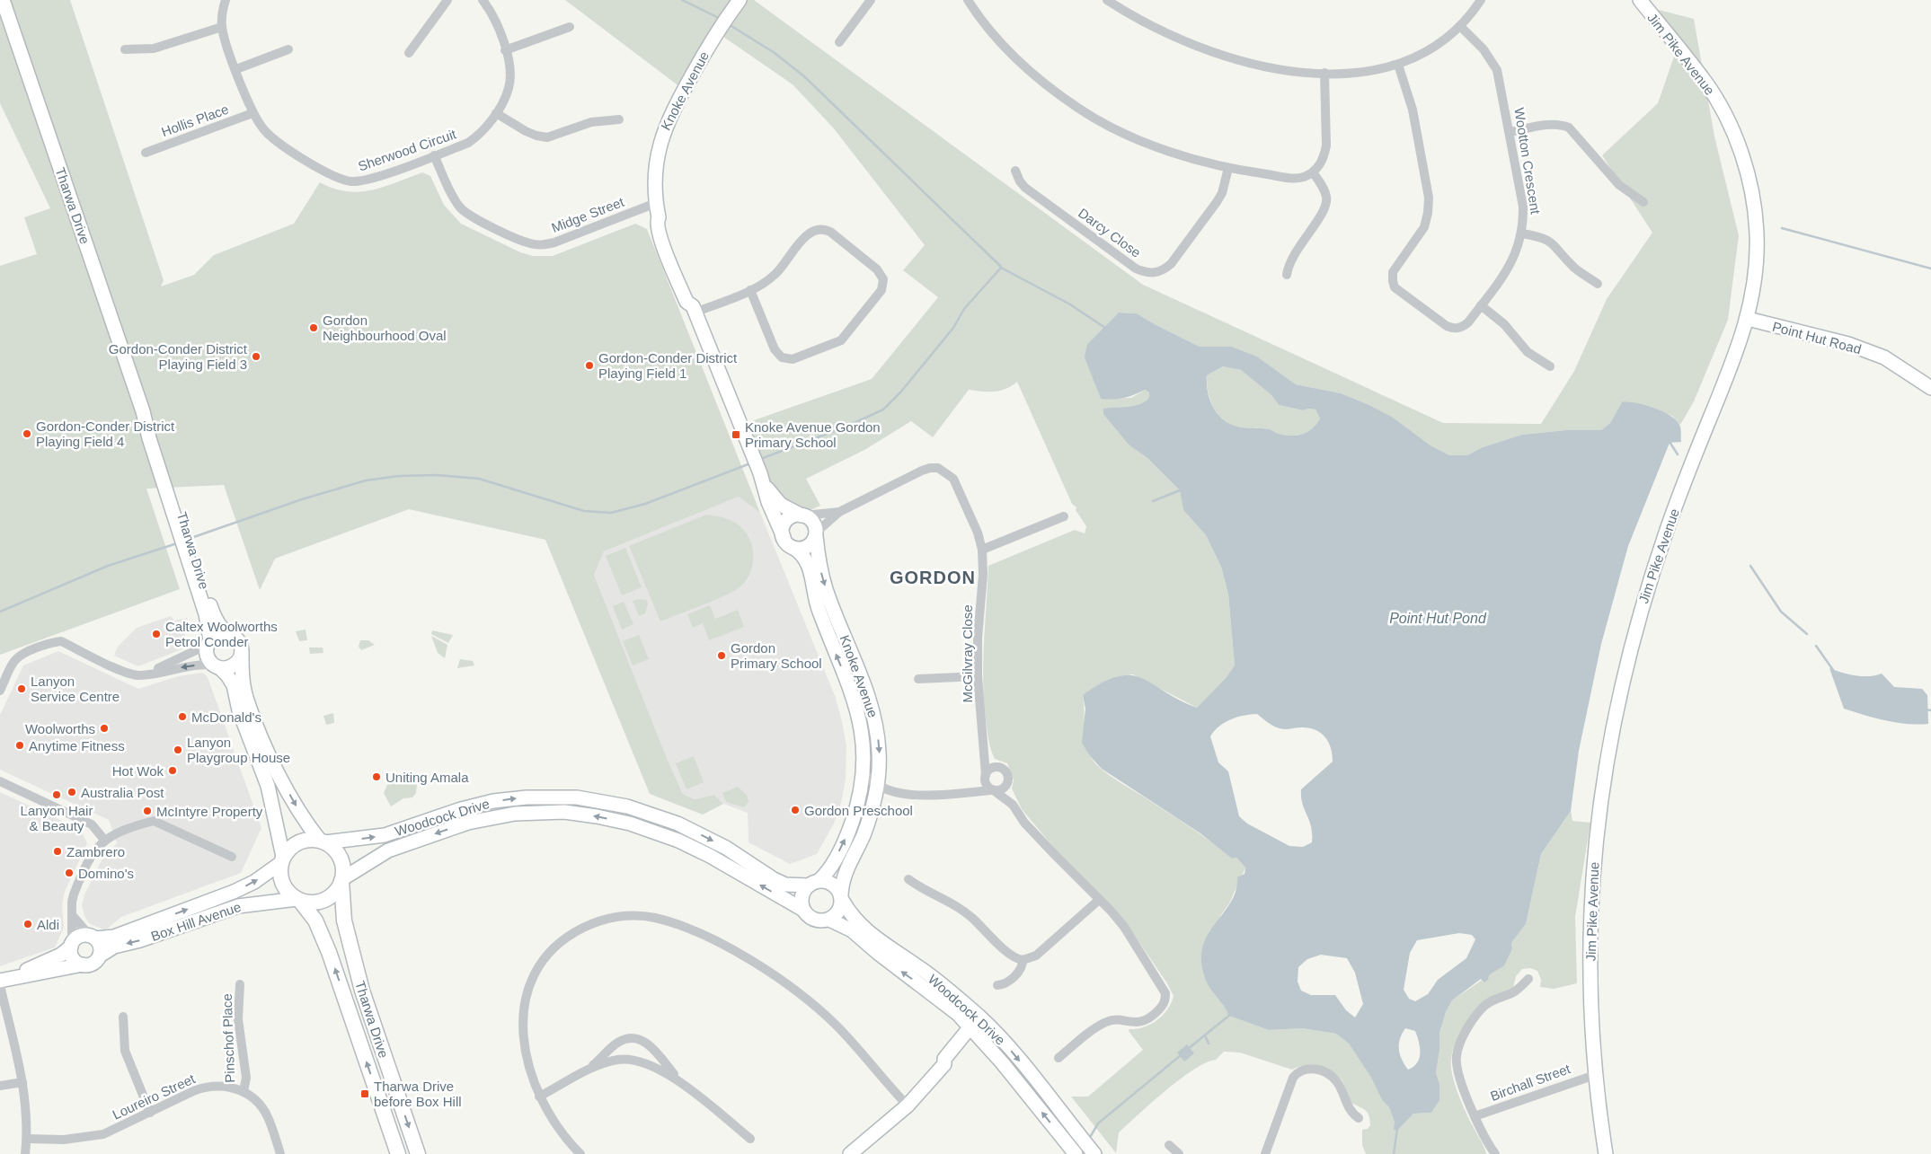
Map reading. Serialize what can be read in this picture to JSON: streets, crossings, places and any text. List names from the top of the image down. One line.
{"streets":{"main road":["Tharwa Drive"],"street":["Jim Pike Avenue","Knoke Avenue","Hollis Place","Sherwood Circuit","Wootton Crescent","Midge Street","Darcy Close","Point Hut Road","McGilvray Close","Woodcock Drive","Box Hill Avenue","Pinschof Place","Birchall Street","Loureiro Street"]},"crossings":[["Jim Pike Avenue","Point Hut Road"],["Jim Pike Avenue","Birchall Street"],["Knoke Avenue","Midge Street"],["Knoke Avenue","McGilvray Close"],["Knoke Avenue","Woodcock Drive"],["Hollis Place","Sherwood Circuit"],["Sherwood Circuit","Midge Street"],["Tharwa Drive","Woodcock Drive"],["Tharwa Drive","Box Hill Avenue"],["Woodcock Drive","Box Hill Avenue"],["Pinschof Place","Loureiro Street"]],"districts":["GORDON"],"water":["Point Hut Pond"],"places":{"other":["Gordon Neighbourhood Oval","Gordon-Conder District Playing Field 3","Gordon-Conder District Playing Field 1","Gordon-Conder District Playing Field 4","Caltex Woolworths Petrol Conder","Gordon Primary School","Lanyon Service Centre","McDonald's","Woolworths","Anytime Fitness","Lanyon Playgroup House","Hot Wok","Uniting Amala","Australia Post","Lanyon Hair & Beauty","Gordon Preschool","McIntyre Property","Zambrero","Domino's","Aldi"],"transit":["Knoke Avenue Gordon Primary School","Tharwa Drive before Box Hill"]}}
